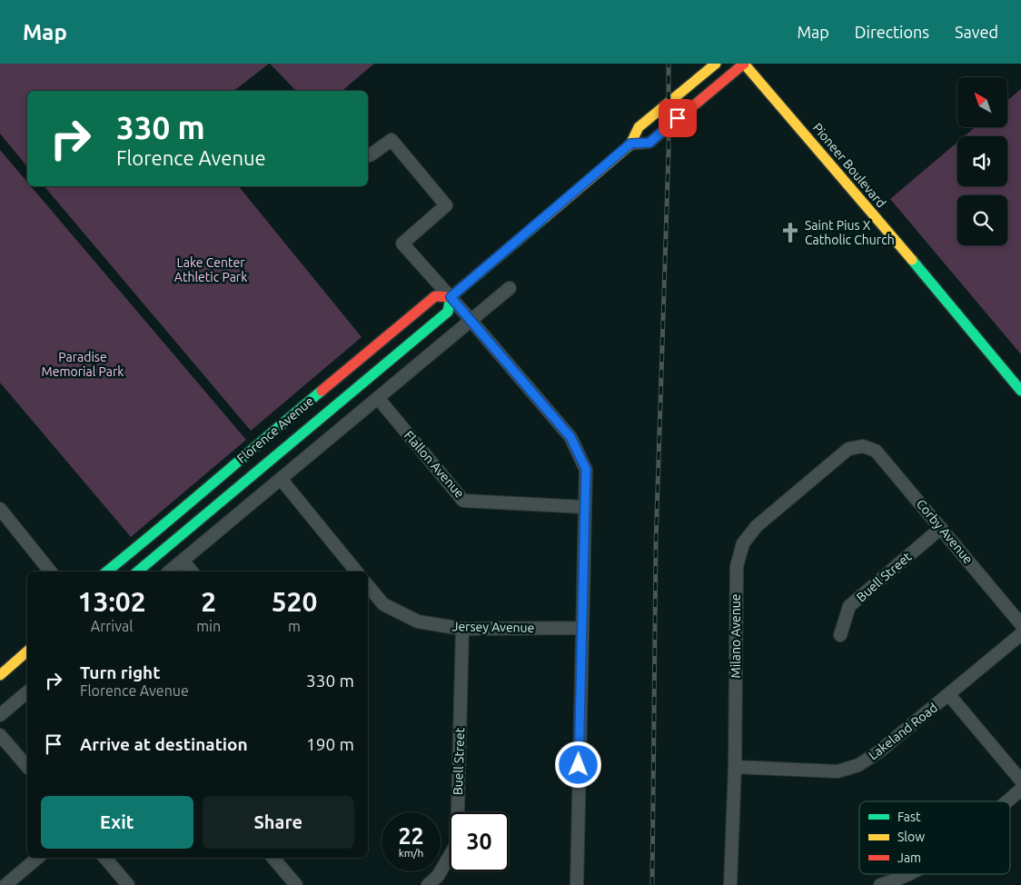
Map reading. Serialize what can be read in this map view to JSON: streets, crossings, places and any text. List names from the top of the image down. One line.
{"streets":{"main road":["Pioneer Boulevard","Florence Avenue"],"street":["Flallon Avenue","Corby Avenue","Buell Street","Jersey Avenue","Milano Avenue","Lakeland Road"]},"crossings":[["Corby Avenue","Buell Street"],["Corby Avenue","Milano Avenue"],["Buell Street","Jersey Avenue"],["Milano Avenue","Lakeland Road"]],"parks":["Lake Center Athletic Park","Paradise Memorial Park"],"places":{"church":["Saint Pius X Catholic Church"]},"legend":["Fast","Slow","Jam"],"north":"top left","page":{"header":"Map","nav":["Map","Directions","Saved"],"turn":["330 m","Florence Avenue"],"eta":["13:02","Arrival","2","min","520","m"],"list":[{"name":"Turn right","note":"Florence Avenue","value":"330 m"},{"name":"Arrive at destination","value":"190 m"}],"buttons":["Exit","Share"],"speed":"22 km/h","limit":"30"}}
